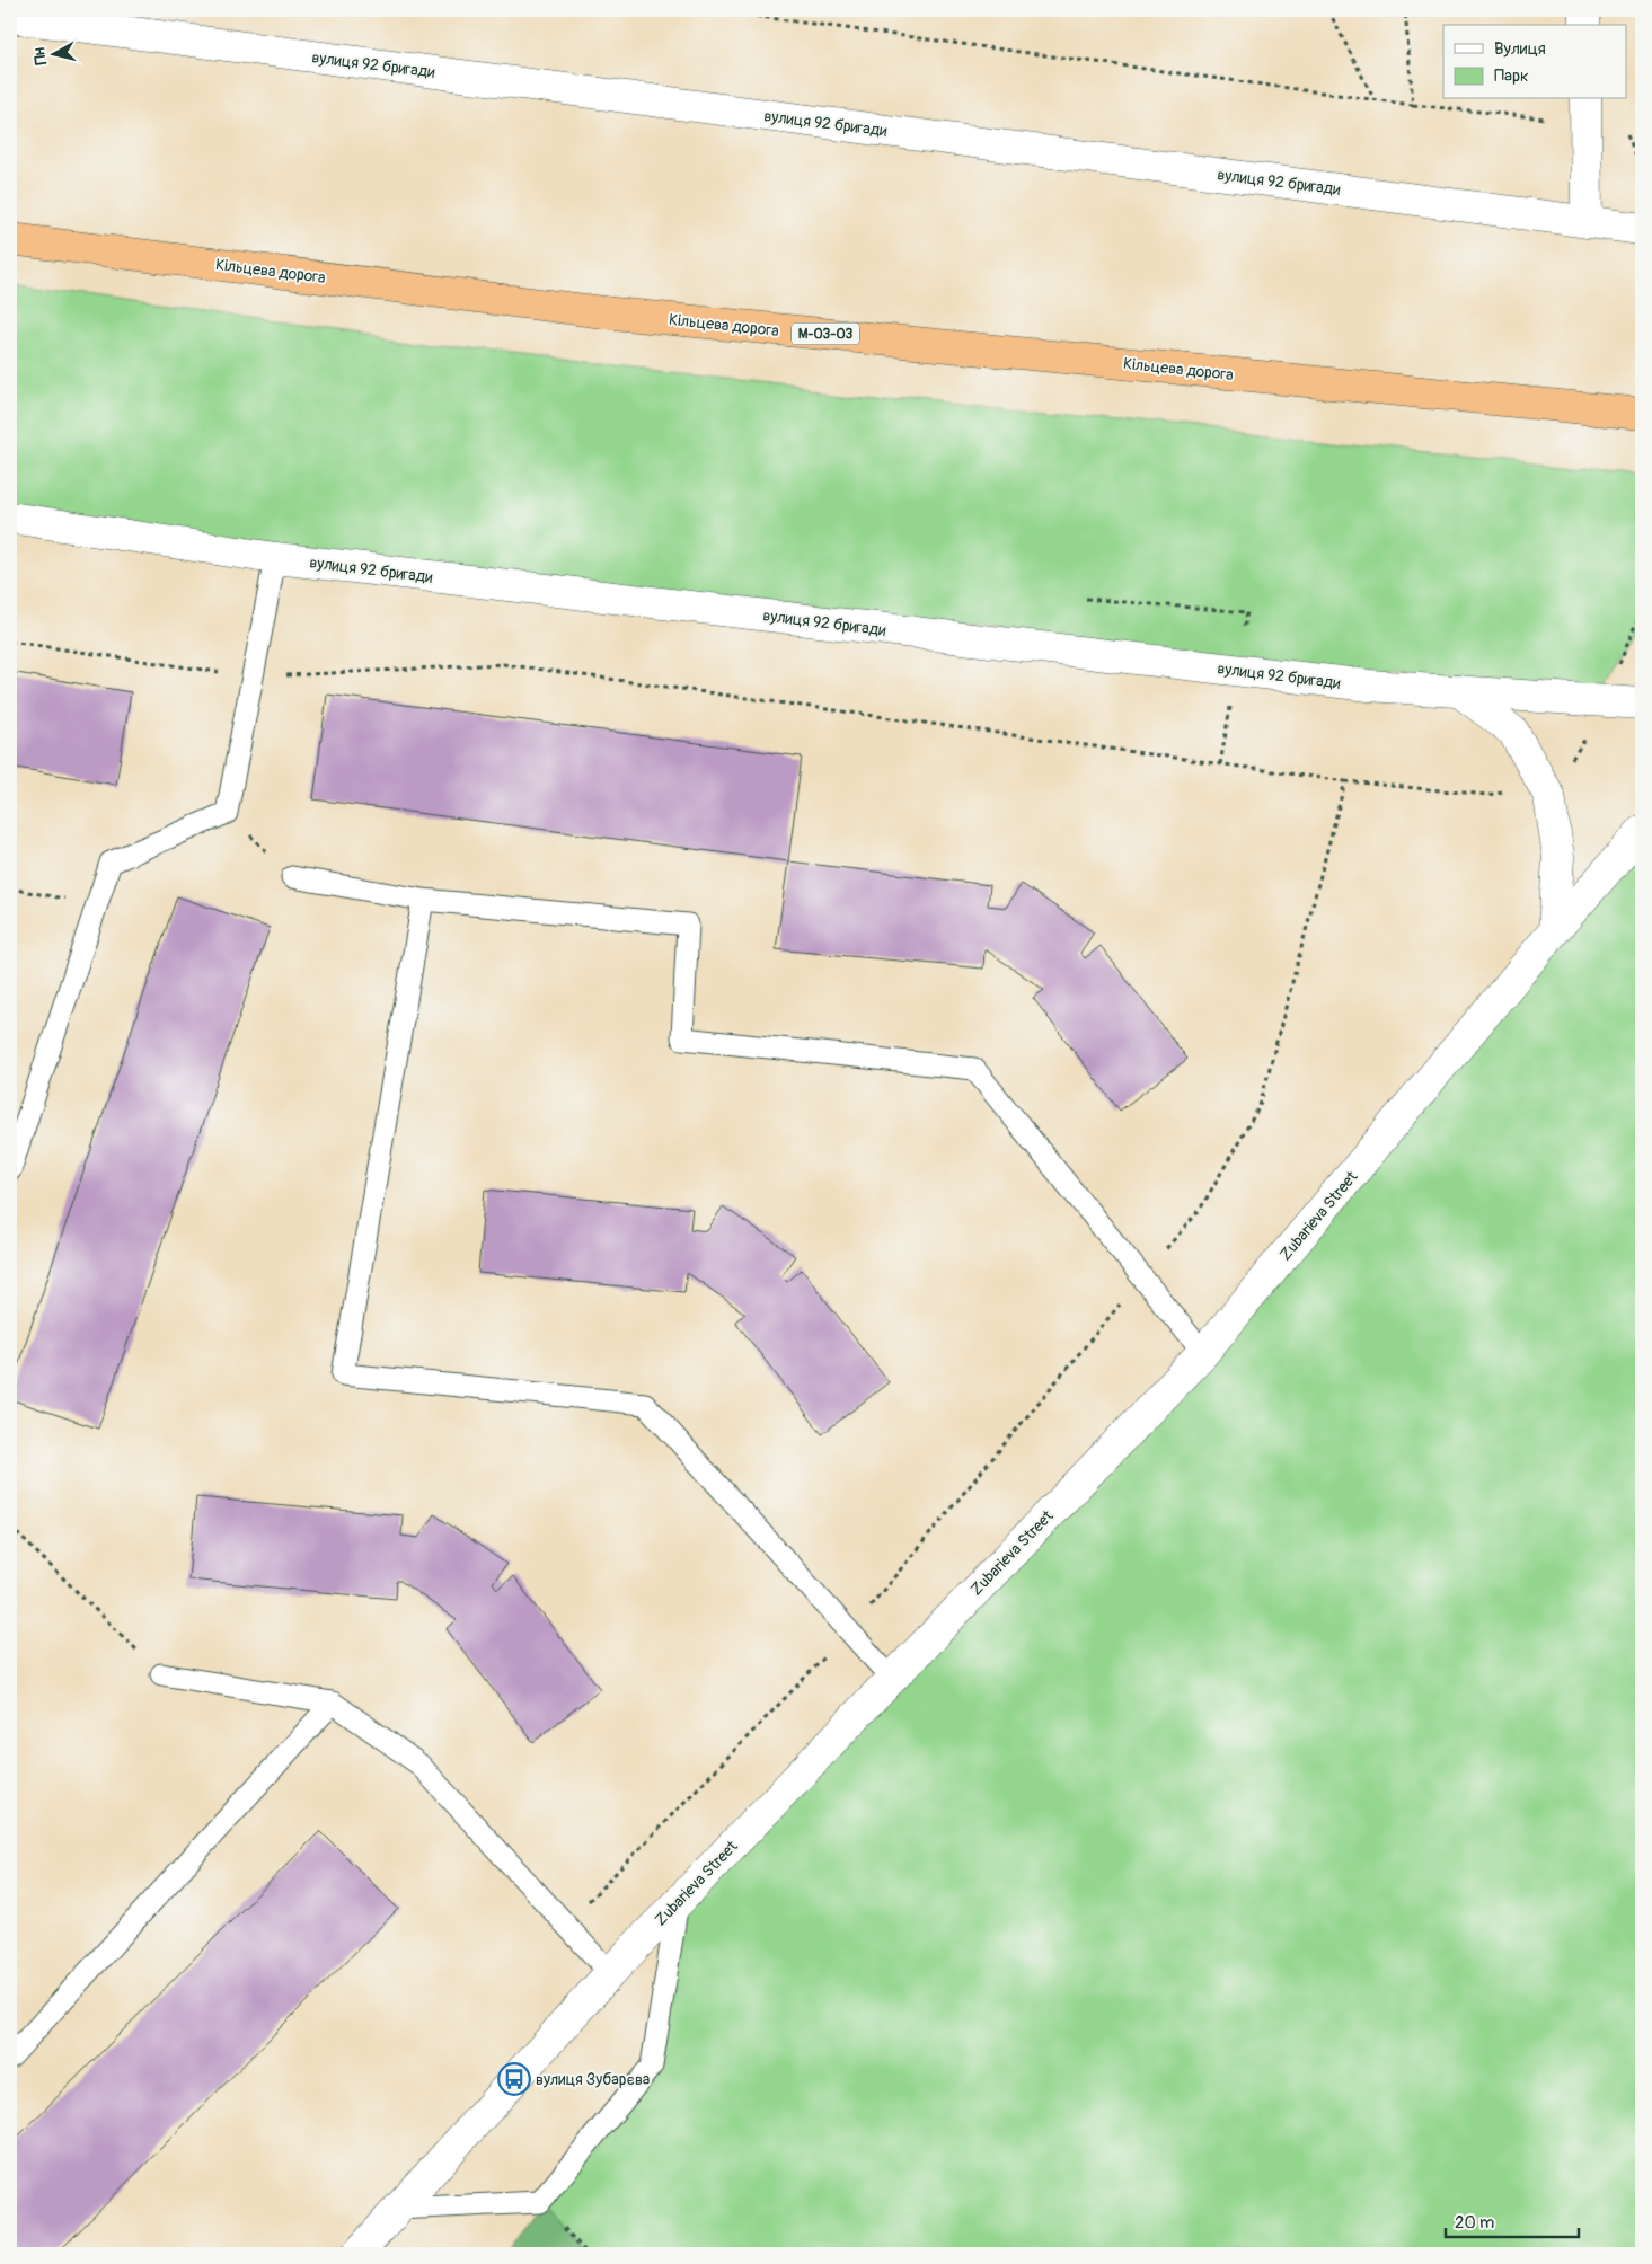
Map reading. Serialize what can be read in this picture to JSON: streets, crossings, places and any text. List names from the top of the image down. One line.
{"streets":{"highway":["Кільцева дорога","М-03-03"],"street":["вулиця 92 бригади","Zubarieva Street"]},"places":{"bus stop":["вулиця Зубарєва"]},"legend":["Вулиця","Парк"],"scale_bar":"20 m","north":"left"}
